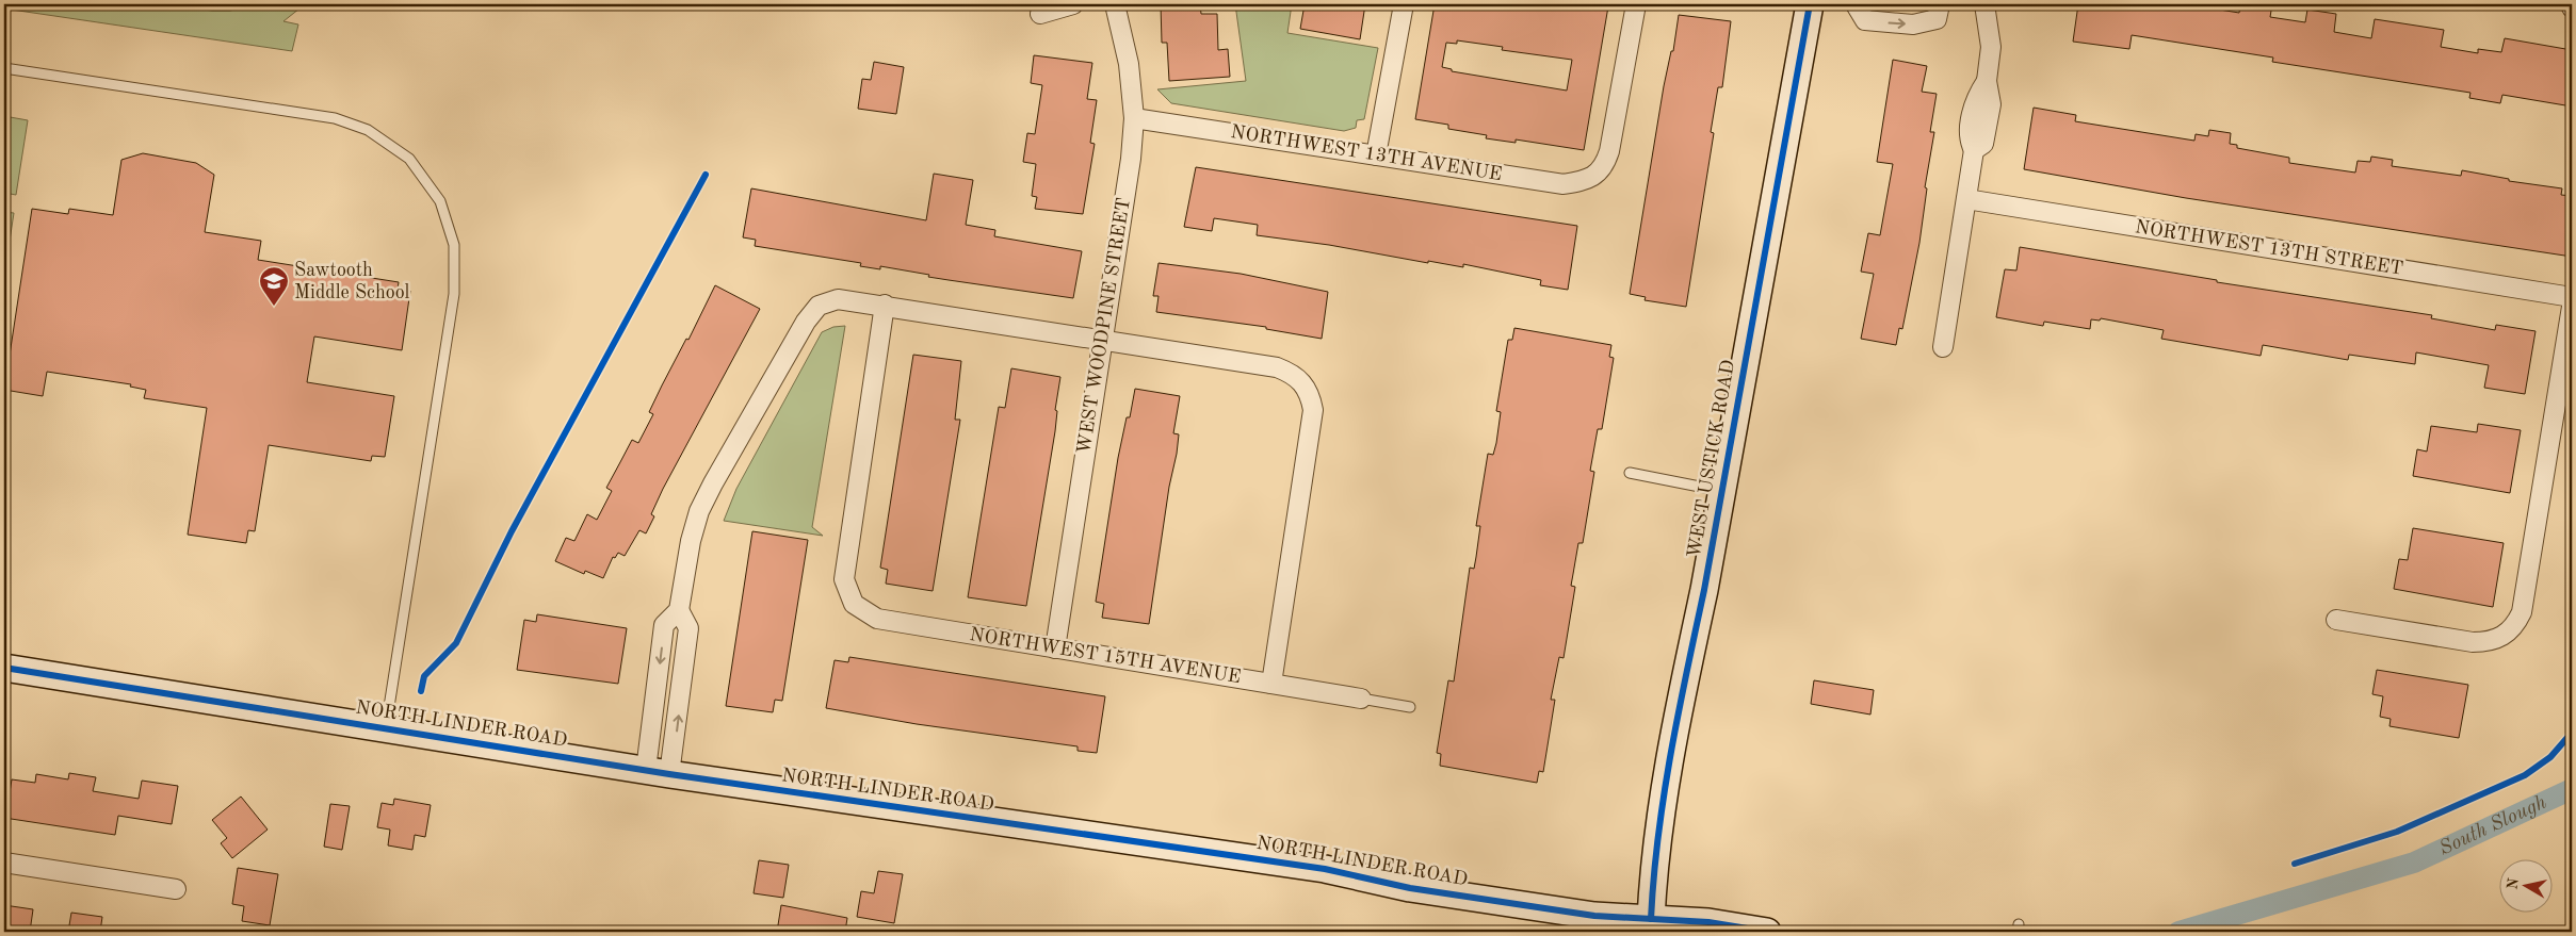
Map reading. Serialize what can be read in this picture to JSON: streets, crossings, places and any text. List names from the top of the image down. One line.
{"streets":{"main road":["WEST USTICK ROAD","NORTH LINDER ROAD"],"street":["NORTHWEST 13TH AVENUE","NORTHWEST 13TH STREET","WEST WOODPINE STREET","NORTHWEST 15TH AVENUE"]},"crossings":[["NORTHWEST 13TH AVENUE","WEST WOODPINE STREET"],["WEST WOODPINE STREET","NORTHWEST 15TH AVENUE"],["WEST USTICK ROAD","NORTH LINDER ROAD"]],"water":["South Slough"],"places":{"school or university":["Sawtooth Middle School"]},"north":"left"}
